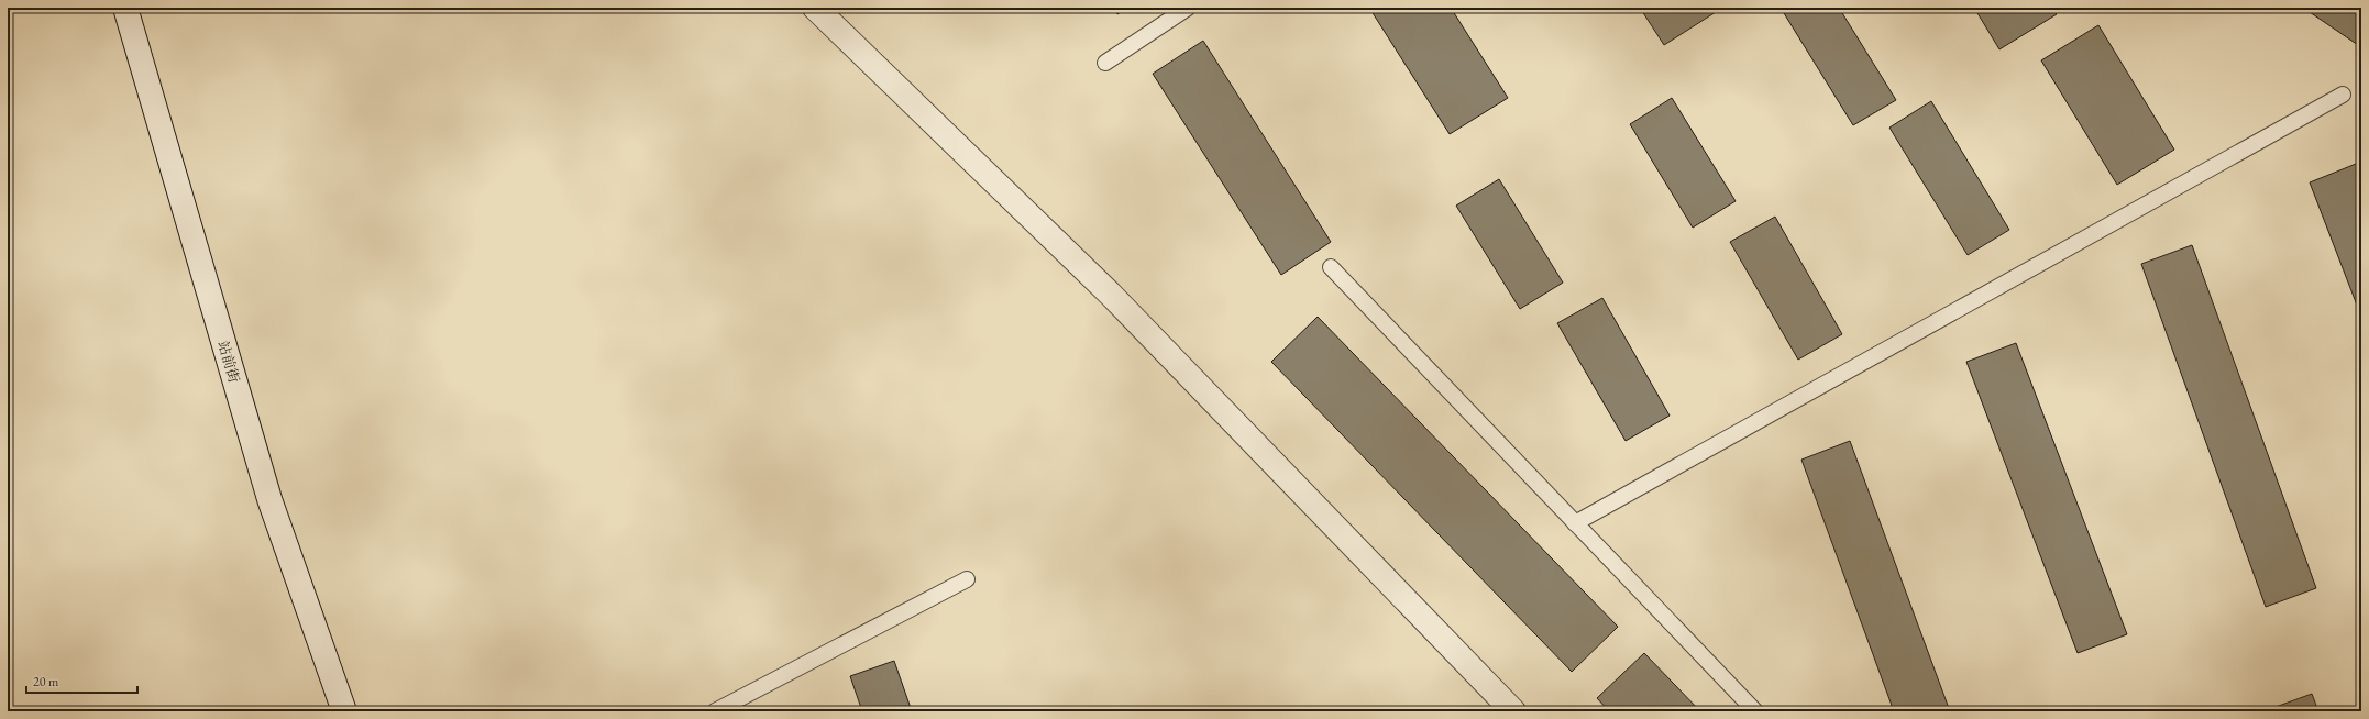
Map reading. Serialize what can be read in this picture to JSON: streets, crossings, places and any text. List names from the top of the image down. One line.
{"streets":{"street":["站前街"]},"scale_bar":"20 m"}
